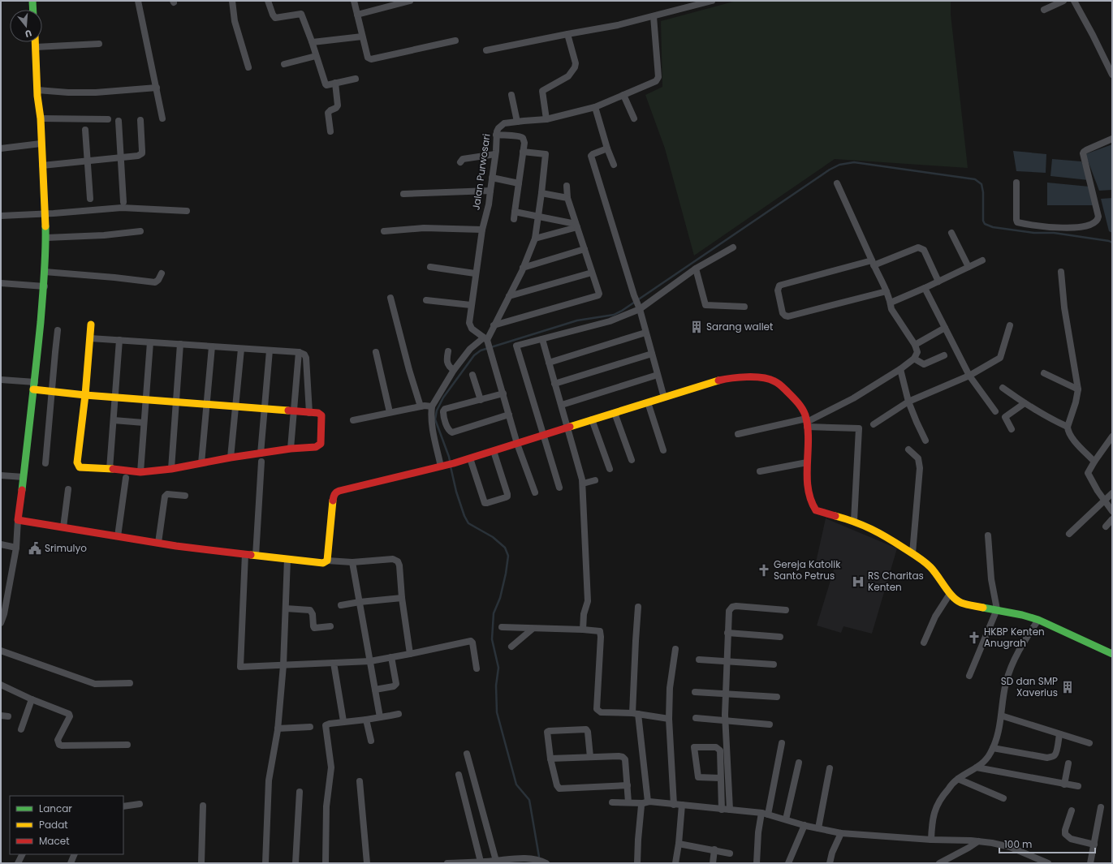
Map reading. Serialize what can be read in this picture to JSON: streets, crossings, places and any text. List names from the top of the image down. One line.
{"streets":{"street":["Jalan Purwosari"]},"places":{"building":["Sarang wallet","SD dan SMP Xaverius"],"public building":["Srimulyo"],"church":["Gereja Katolik Santo Petrus","HKBP Kenten Anugrah"],"hospital":["RS Charitas Kenten"]},"legend":["Lancar","Padat","Macet"],"scale_bar":"100 m","north":"bottom"}
